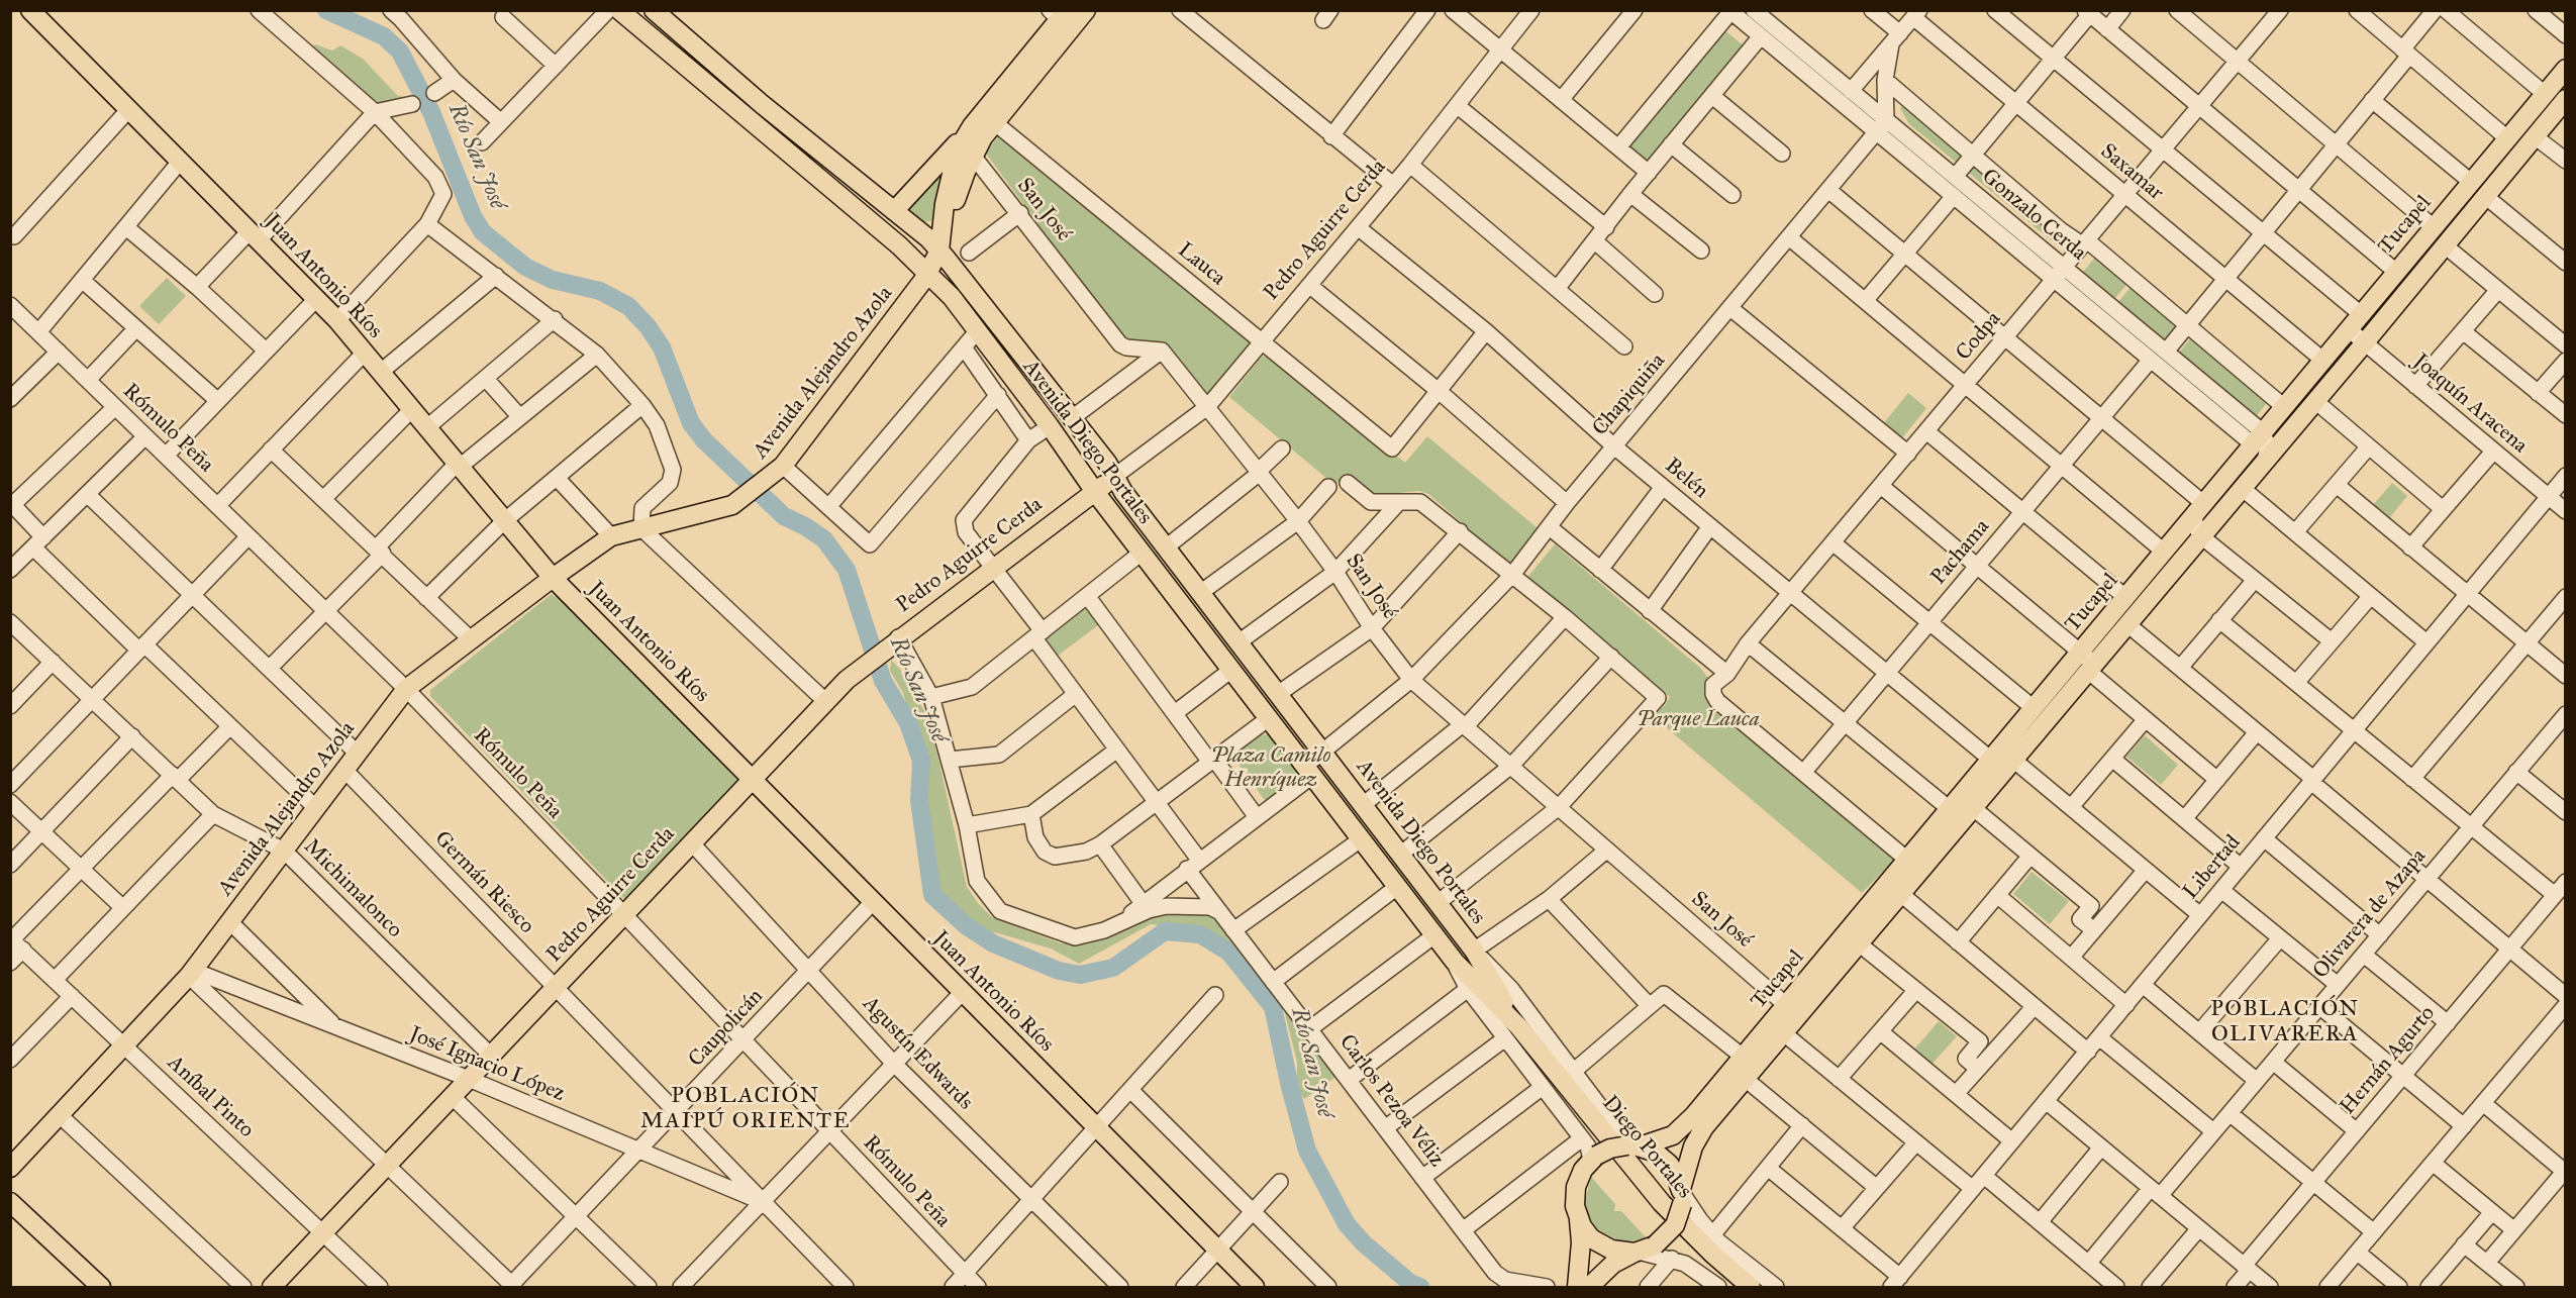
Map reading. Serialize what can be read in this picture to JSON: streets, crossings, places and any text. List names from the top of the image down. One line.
{"streets":{"main road":["Tucapel","Pedro Aguirre Cerda","Juan Antonio Ríos","Avenida Alejandro Azola","Avenida Diego Portales","Diego Portales"],"street":["Saxamar","San José","Gonzalo Cerda","Lauca","Codpa","Chapiquiña","Joaquín Aracena","Rómulo Peña","Belén","Pachama","Libertad","Germán Riesco","Michimalonco","Olivarera de Azapa","Caupolicán","Agustín Edwards","Hernán Agurto","José Ignacio López","Aníbal Pinto","Carlos Pezoa Véliz"]},"crossings":[["Saxamar","Tucapel"],["Saxamar","Codpa"],["San José","Tucapel"],["San José","Pedro Aguirre Cerda"],["San José","Avenida Alejandro Azola"],["San José","Chapiquiña"],["Gonzalo Cerda","Tucapel"],["Gonzalo Cerda","Codpa"],["Gonzalo Cerda","Chapiquiña"],["Gonzalo Cerda","Pachama"],["Tucapel","Joaquín Aracena"],["Tucapel","Belén"],["Tucapel","Diego Portales"],["Pedro Aguirre Cerda","Lauca"],["Pedro Aguirre Cerda","Juan Antonio Ríos"],["Pedro Aguirre Cerda","Rómulo Peña"],["Pedro Aguirre Cerda","Avenida Diego Portales"],["Pedro Aguirre Cerda","Belén"],["Pedro Aguirre Cerda","Germán Riesco"],["Pedro Aguirre Cerda","Michimalonco"],["Pedro Aguirre Cerda","Agustín Edwards"],["Pedro Aguirre Cerda","José Ignacio López"],["Pedro Aguirre Cerda","Aníbal Pinto"],["Pedro Aguirre Cerda","Carlos Pezoa Véliz"],["Lauca","Avenida Alejandro Azola"],["Juan Antonio Ríos","Avenida Alejandro Azola"],["Juan Antonio Ríos","Caupolicán"],["Codpa","Belén"],["Codpa","Pachama"],["Avenida Alejandro Azola","Rómulo Peña"],["Avenida Alejandro Azola","Avenida Diego Portales"],["Avenida Alejandro Azola","Germán Riesco"],["Avenida Alejandro Azola","Michimalonco"],["Avenida Alejandro Azola","José Ignacio López"],["Avenida Alejandro Azola","Aníbal Pinto"],["Chapiquiña","Avenida Diego Portales"],["Chapiquiña","Belén"],["Chapiquiña","Carlos Pezoa Véliz"],["Joaquín Aracena","Libertad"],["Rómulo Peña","Caupolicán"],["Avenida Diego Portales","Carlos Pezoa Véliz"],["Avenida Diego Portales","Diego Portales"],["Belén","Pachama"],["Germán Riesco","Caupolicán"],["Germán Riesco","José Ignacio López"],["Caupolicán","Agustín Edwards"],["Caupolicán","José Ignacio López"]],"districts":["POBLACIÓN OLIVARERA","POBLACIÓN MAIPÚ ORIENTE"],"water":["Río San José"],"parks":["Parque Lauca","Plaza Camilo Henríquez"]}
